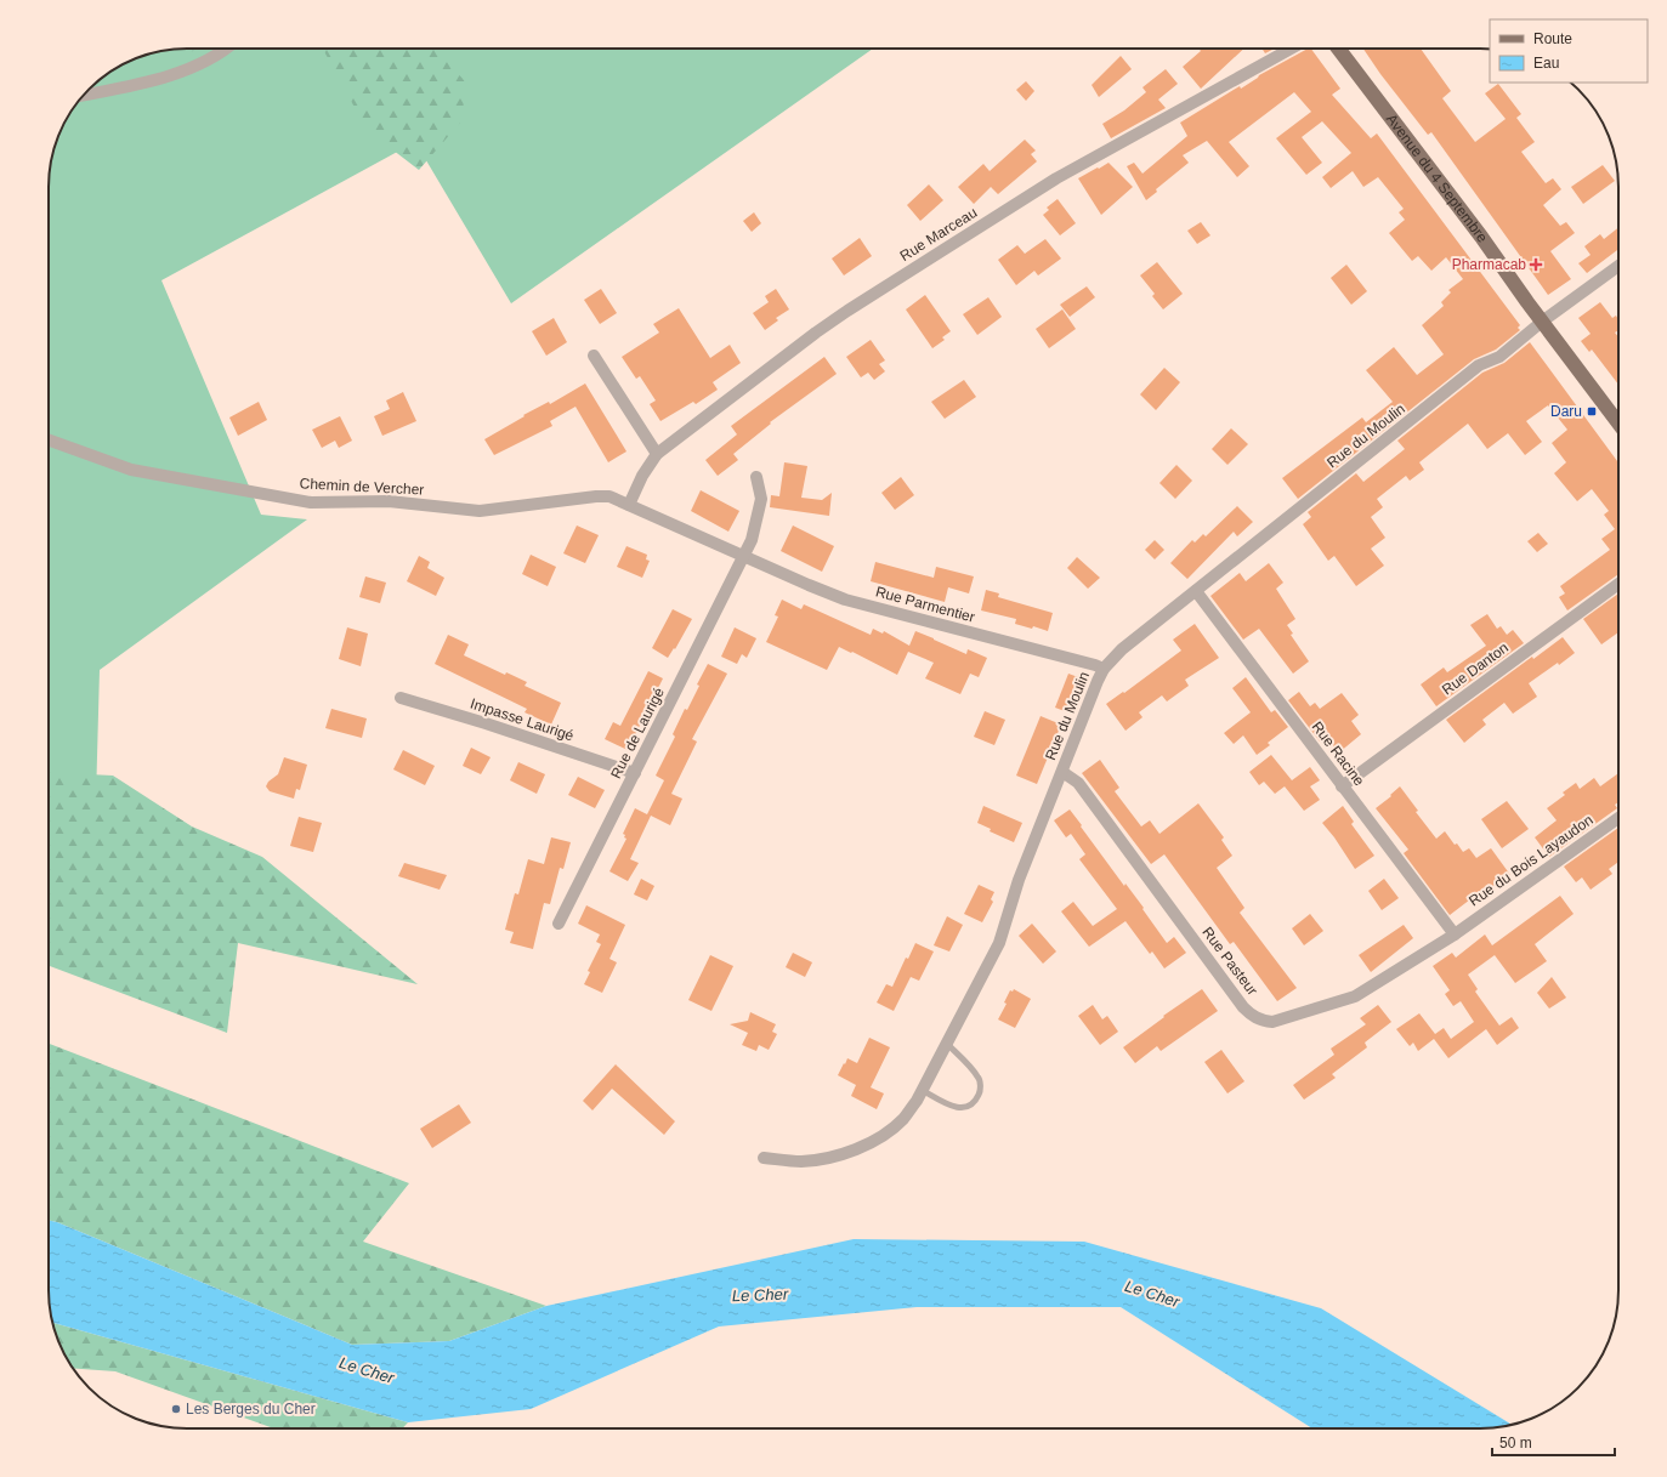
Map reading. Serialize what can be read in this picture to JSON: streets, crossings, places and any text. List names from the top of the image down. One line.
{"streets":{"main road":["Avenue du 4 Septembre"],"street":["Rue Marceau","Rue du Moulin","Chemin de Vercher","Rue Parmentier","Rue Danton","Impasse Laurigé","Rue de Laurigé","Rue Racine","Rue du Bois Layaudon","Rue Pasteur"]},"crossings":[["Avenue du 4 Septembre","Rue du Moulin"],["Rue Marceau","Chemin de Vercher"],["Rue Marceau","Rue Parmentier"],["Rue du Moulin","Rue Parmentier"],["Rue du Moulin","Rue Racine"],["Rue du Moulin","Rue Pasteur"],["Chemin de Vercher","Rue Parmentier"],["Rue Parmentier","Rue de Laurigé"],["Rue Danton","Rue Racine"],["Impasse Laurigé","Rue de Laurigé"],["Rue Racine","Rue du Bois Layaudon"],["Rue Racine","Rue Pasteur"],["Rue du Bois Layaudon","Rue Pasteur"]],"water":["Le Cher"],"places":{"health":["Pharmacab"],"transit":["Daru"],"other":["Les Berges du Cher"]},"legend":["Route","Eau"],"scale_bar":"50 m"}
